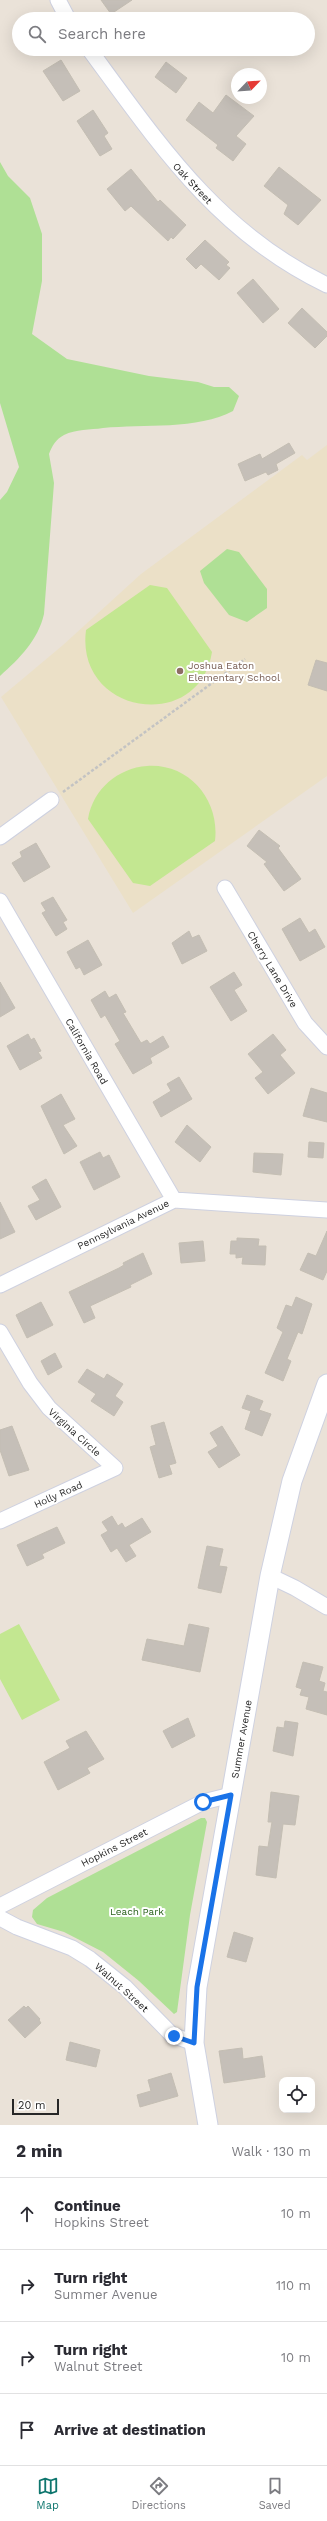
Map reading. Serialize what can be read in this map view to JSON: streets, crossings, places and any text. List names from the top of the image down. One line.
{"streets":{"street":["Oak Street","Cherry Lane Drive","California Road","Pennsylvania Avenue","Virginia Circle","Holly Road","Summer Avenue","Hopkins Street","Walnut Street"]},"crossings":[["California Road","Pennsylvania Avenue"],["Virginia Circle","Holly Road"],["Summer Avenue","Hopkins Street"],["Summer Avenue","Walnut Street"]],"parks":["Leach Park"],"places":["Joshua Eaton Elementary School"],"scale_bar":"20 m","north":"top right","page":{"search":"Search here","scale":"20 m","heading":["2 min","Walk · 130 m"],"list":[["Continue","Hopkins Street","10 m"],["Turn right","Summer Avenue","110 m"],["Turn right","Walnut Street","10 m"],"Arrive at destination"],"nav":["Map","Directions","Saved"]}}
